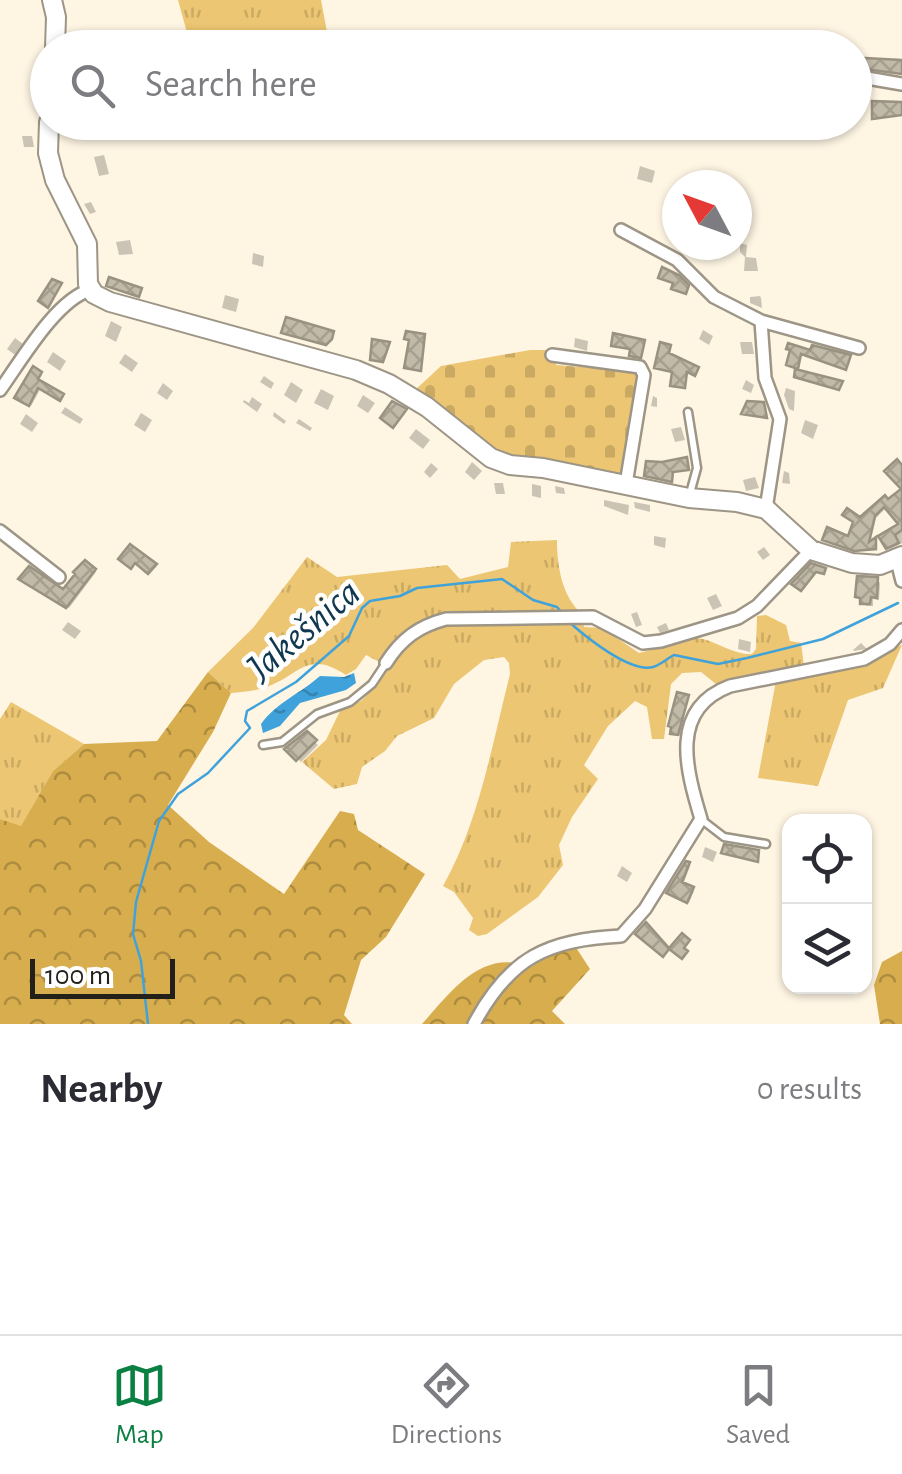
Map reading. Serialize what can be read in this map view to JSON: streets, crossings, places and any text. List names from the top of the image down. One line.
{"water":["Jakešnica"],"scale_bar":"100 m","north":"top left","page":{"search":"Search here","scale":"100 m","heading":["Nearby","0 results"],"nav":["Map","Directions","Saved"]}}
